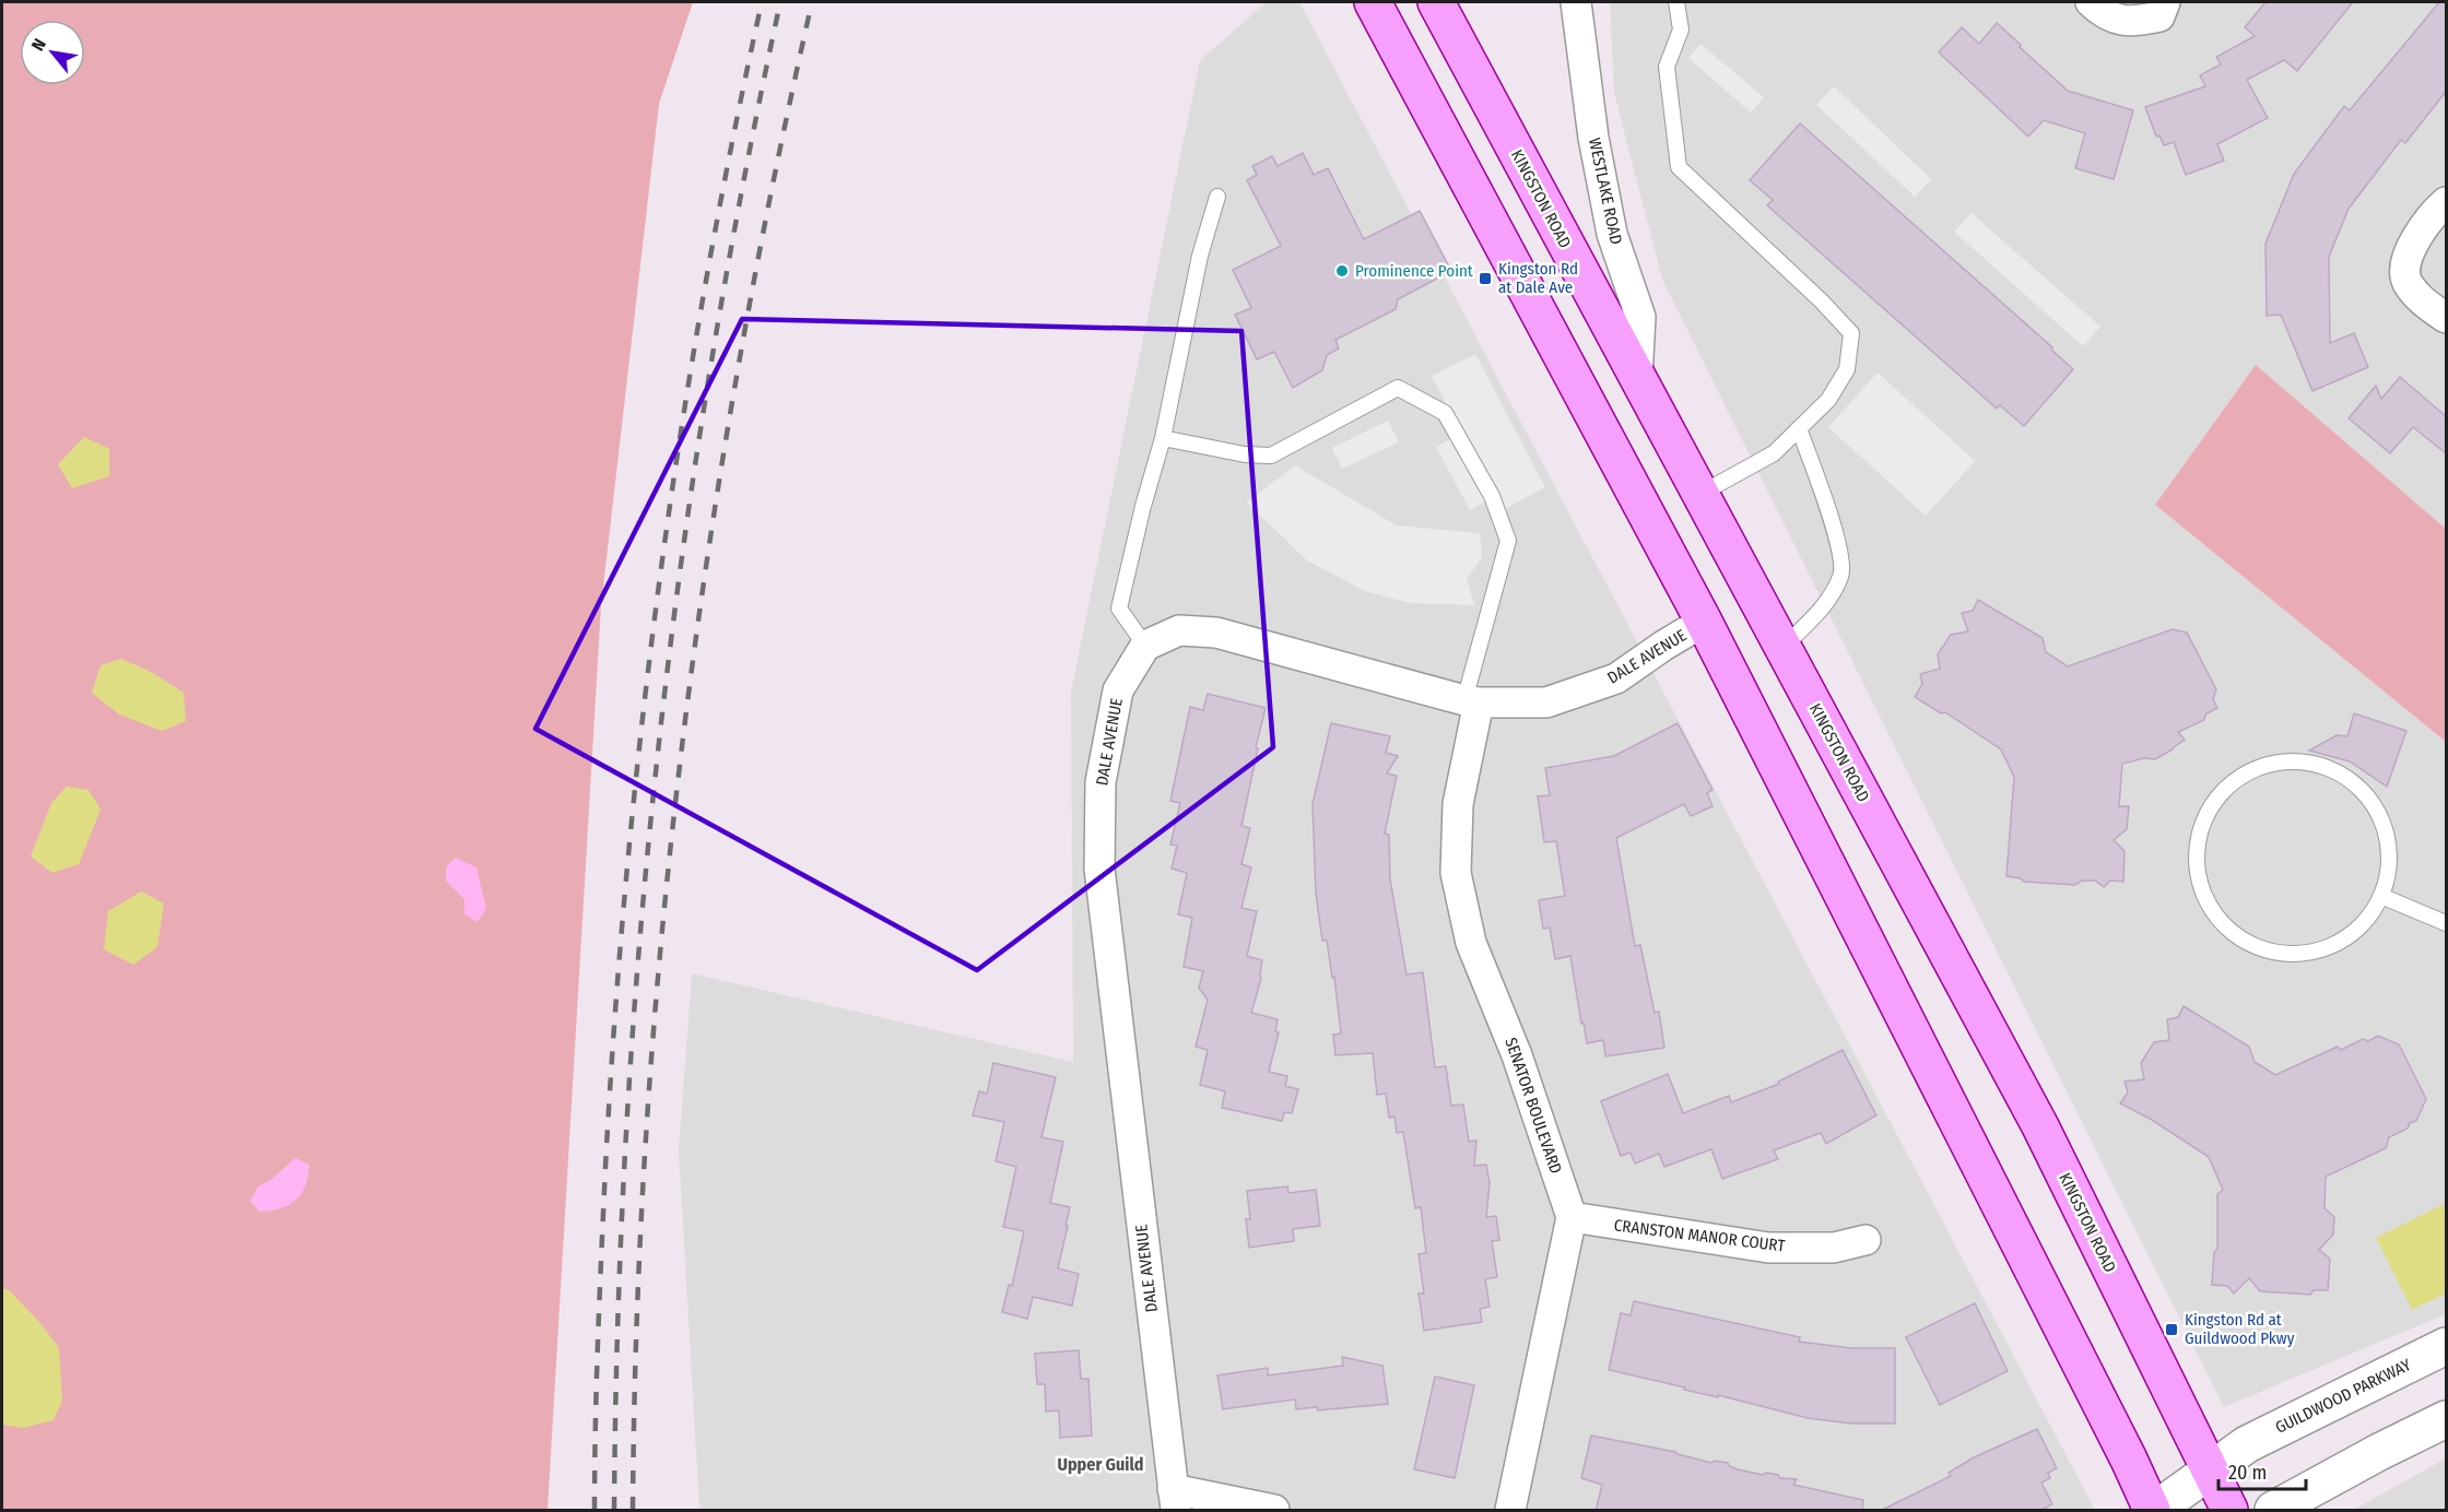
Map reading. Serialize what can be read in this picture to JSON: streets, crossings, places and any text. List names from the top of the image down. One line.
{"streets":{"main road":["KINGSTON ROAD"],"street":["WESTLAKE ROAD","DALE AVENUE","SENATOR BOULEVARD","CRANSTON MANOR COURT","GUILDWOOD PARKWAY"]},"crossings":[["WESTLAKE ROAD","KINGSTON ROAD"],["KINGSTON ROAD","GUILDWOOD PARKWAY"],["DALE AVENUE","SENATOR BOULEVARD"],["SENATOR BOULEVARD","CRANSTON MANOR COURT"]],"districts":["Upper Guild"],"places":{"other":["Prominence Point"],"transit":["Kingston Rd at Dale Ave","Kingston Rd at Guildwood Pkwy"]},"scale_bar":"20 m","north":"top left"}
